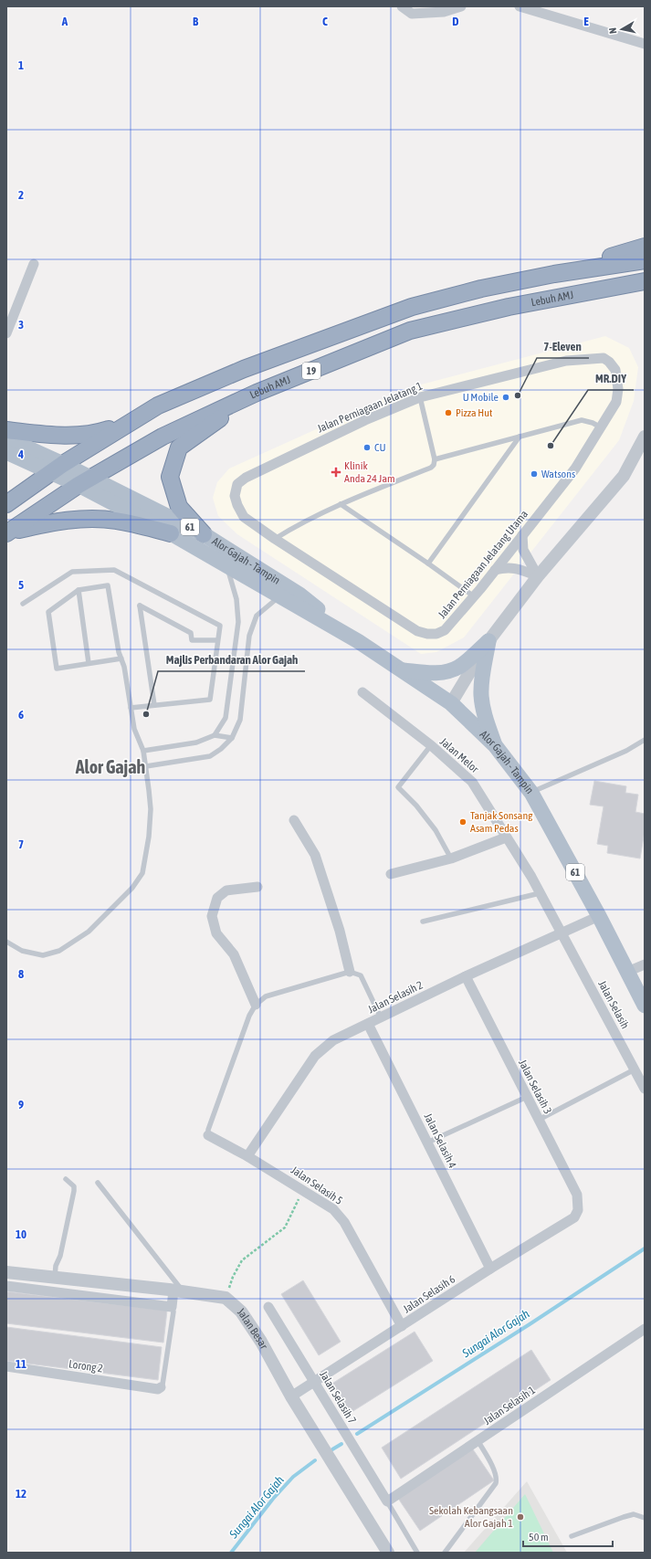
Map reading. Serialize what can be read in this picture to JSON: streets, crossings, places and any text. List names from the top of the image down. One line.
{"streets":{"highway":["Lebuh AMJ","19"],"main road":["61","Alor Gajah - Tampin"],"street":["Jalan Perniagaan Jelatang 1","Jalan Perniagaan Jelatang Utama","Jalan Melor","Jalan Selasih 2","Jalan Selasih","Jalan Selasih 3","Jalan Selasih 4","Jalan Selasih 5","Jalan Selasih 6","Jalan Besar","Lorong 2","Jalan Selasih 7","Jalan Selasih 1"]},"crossings":[["Lebuh AMJ","Alor Gajah - Tampin"],["19","Alor Gajah - Tampin"],["Jalan Perniagaan Jelatang 1","Jalan Perniagaan Jelatang Utama"],["Alor Gajah - Tampin","Jalan Selasih 2"],["Jalan Melor","Jalan Selasih 2"],["Jalan Melor","Jalan Selasih"],["Jalan Selasih 2","Jalan Selasih"],["Jalan Selasih 2","Jalan Selasih 3"],["Jalan Selasih 2","Jalan Selasih 4"],["Jalan Selasih 2","Jalan Selasih 5"],["Jalan Selasih 3","Jalan Selasih 6"],["Jalan Selasih 4","Jalan Selasih 6"],["Jalan Selasih 5","Jalan Selasih 6"],["Jalan Selasih 6","Jalan Besar"],["Jalan Selasih 6","Jalan Selasih 7"],["Jalan Selasih 7","Jalan Selasih 1"]],"districts":["Alor Gajah"],"water":["Sungai Alor Gajah"],"places":{"other":["7-Eleven","U Mobile","Pizza Hut","MR.DIY","CU","Watsons","Majlis Perbandaran Alor Gajah","Tanjak Sonsang Asam Pedas","Sekolah Kebangsaan Alor Gajah 1"],"health":["Klinik Anda 24 Jam"]},"scale_bar":"50 m","north":"left","grid":{"columns":["A","B","C","D","E"],"rows":["1","2","3","4","5","6","7","8","9","10","11","12"]}}
